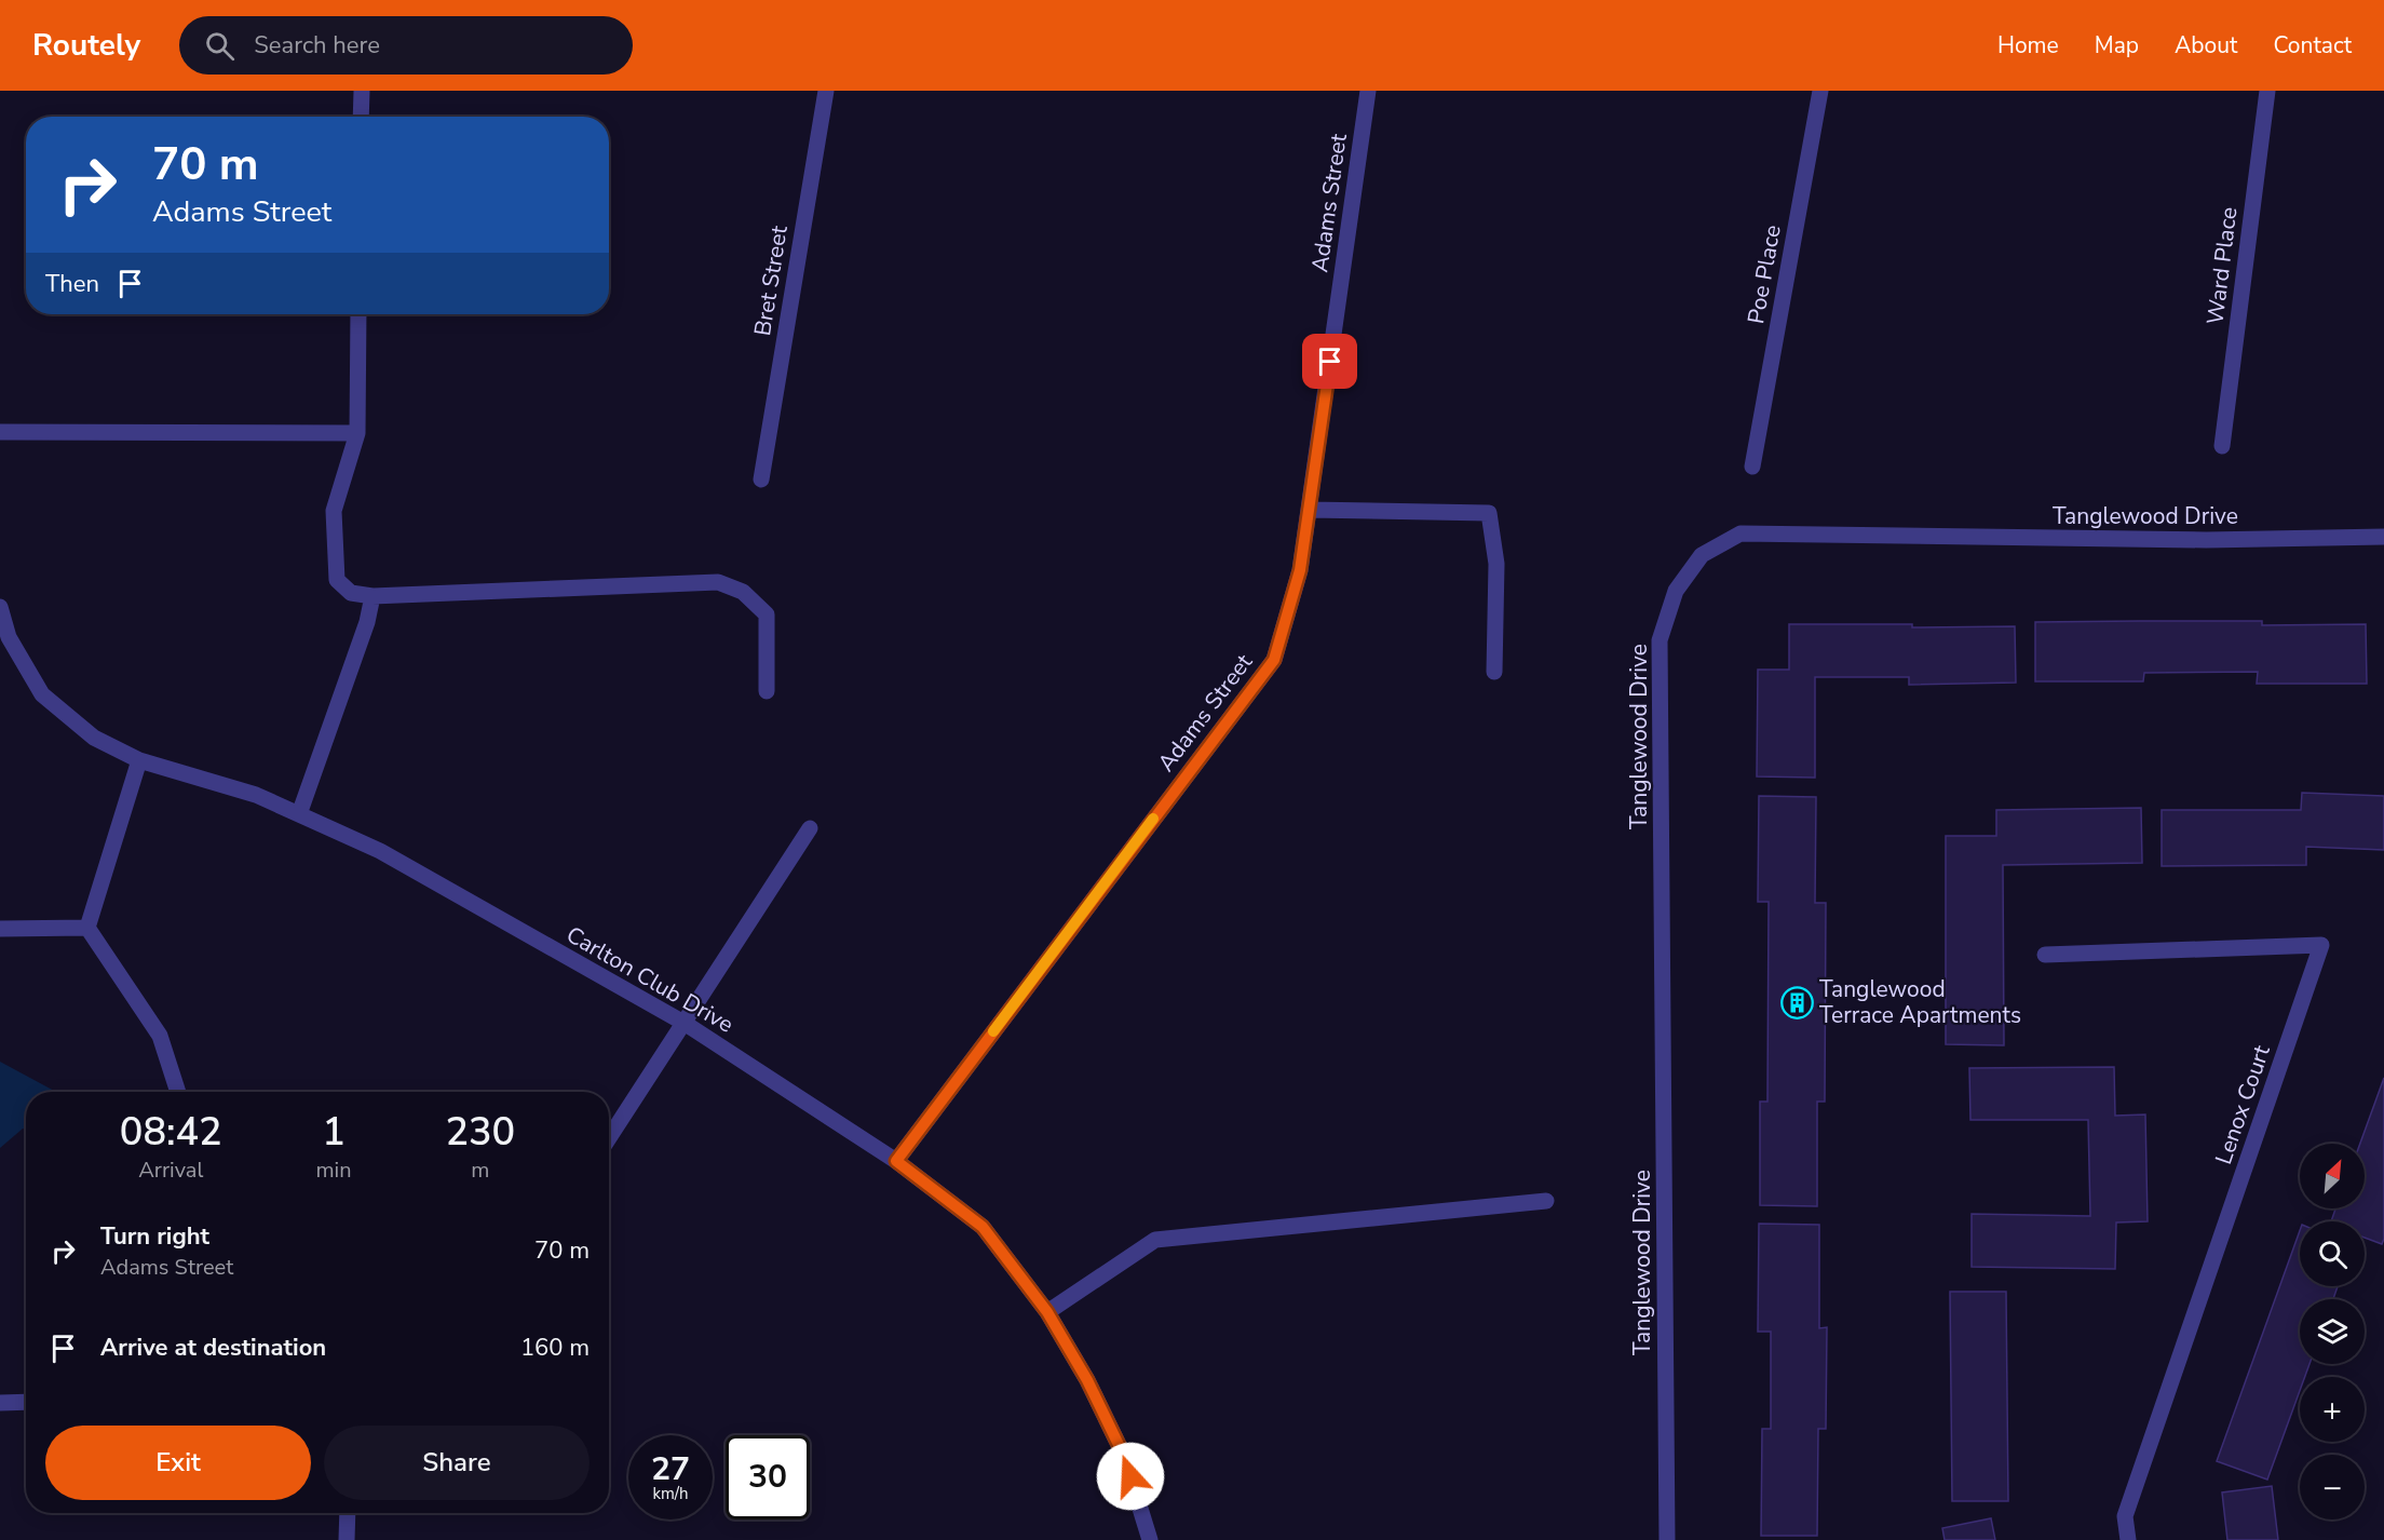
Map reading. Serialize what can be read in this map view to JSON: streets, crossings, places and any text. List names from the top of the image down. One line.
{"streets":{"street":["Adams Street","Ward Place","Poe Place","Bret Street","Tanglewood Drive","Carlton Club Drive","Lenox Court"]},"crossings":[["Adams Street","Carlton Club Drive"]],"places":{"building":["Tanglewood Terrace Apartments"]},"north":"top right","page":{"header":"Routely","search":"Search here","nav":["Home","Map","About","Contact"],"turn":["70 m","Adams Street"],"then":"Then","eta":["08:42","Arrival","1","min","230","m"],"map_buttons":["+","−"],"list":[{"name":"Turn right","note":"Adams Street","value":"70 m"},{"name":"Arrive at destination","value":"160 m"}],"buttons":["Exit","Share"],"speed":"27 km/h","limit":"30"}}
